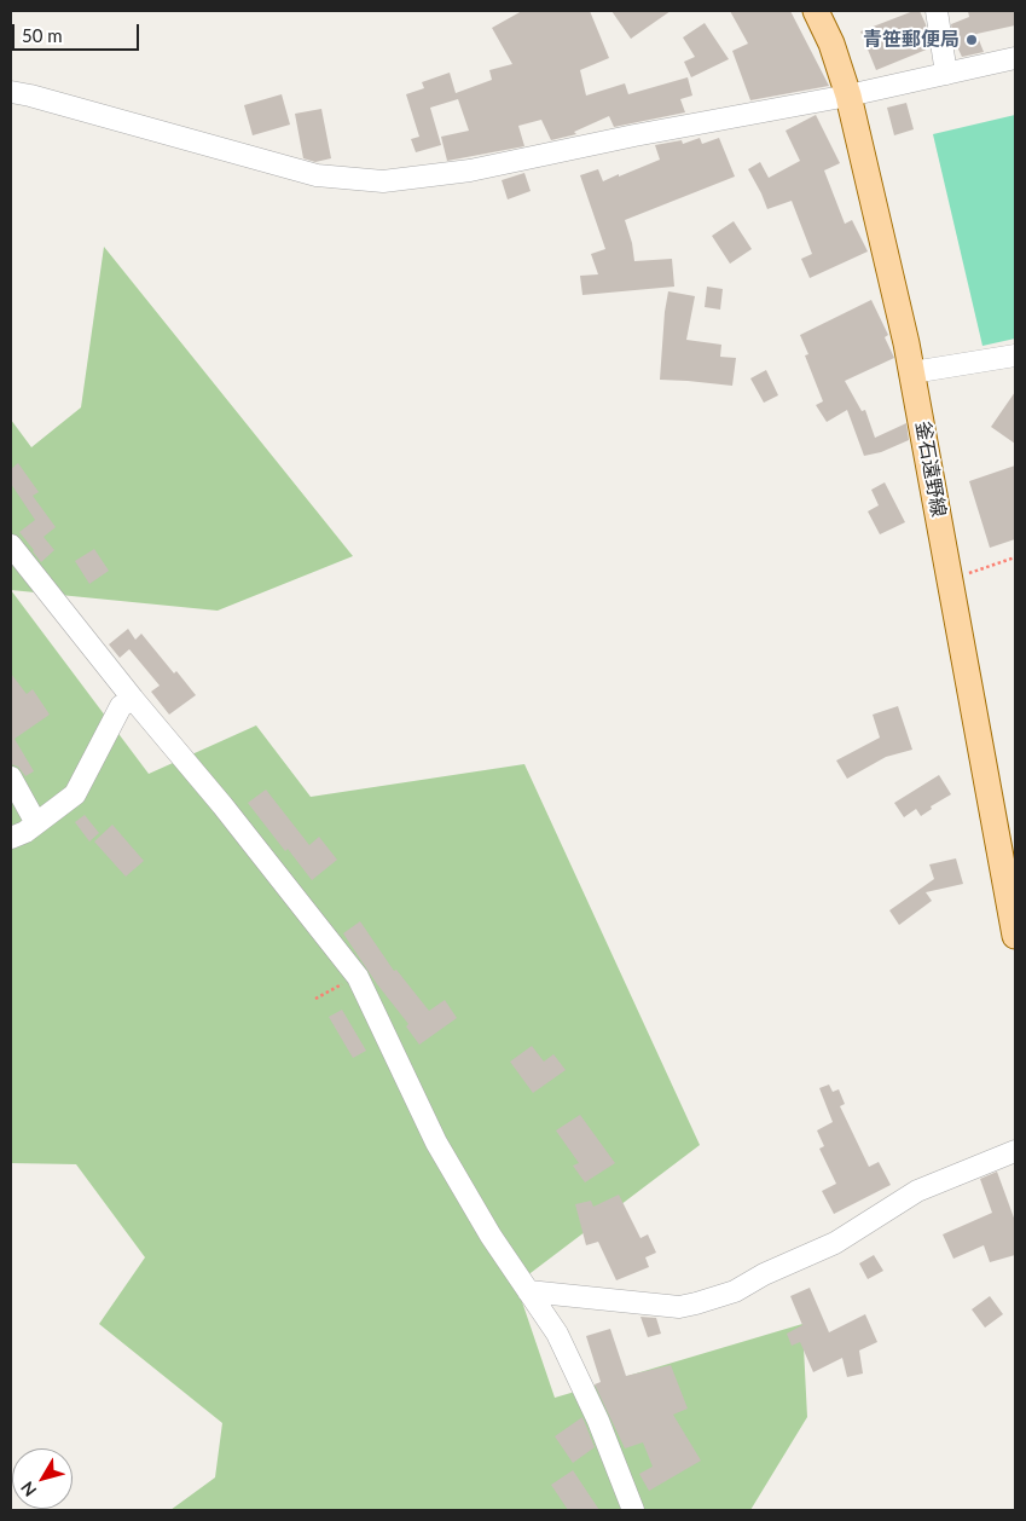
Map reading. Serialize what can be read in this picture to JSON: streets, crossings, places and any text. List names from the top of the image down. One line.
{"streets":{"main road":["釜石遠野線"]},"places":["青笹郵便局"],"scale_bar":"50 m","north":"bottom left"}
